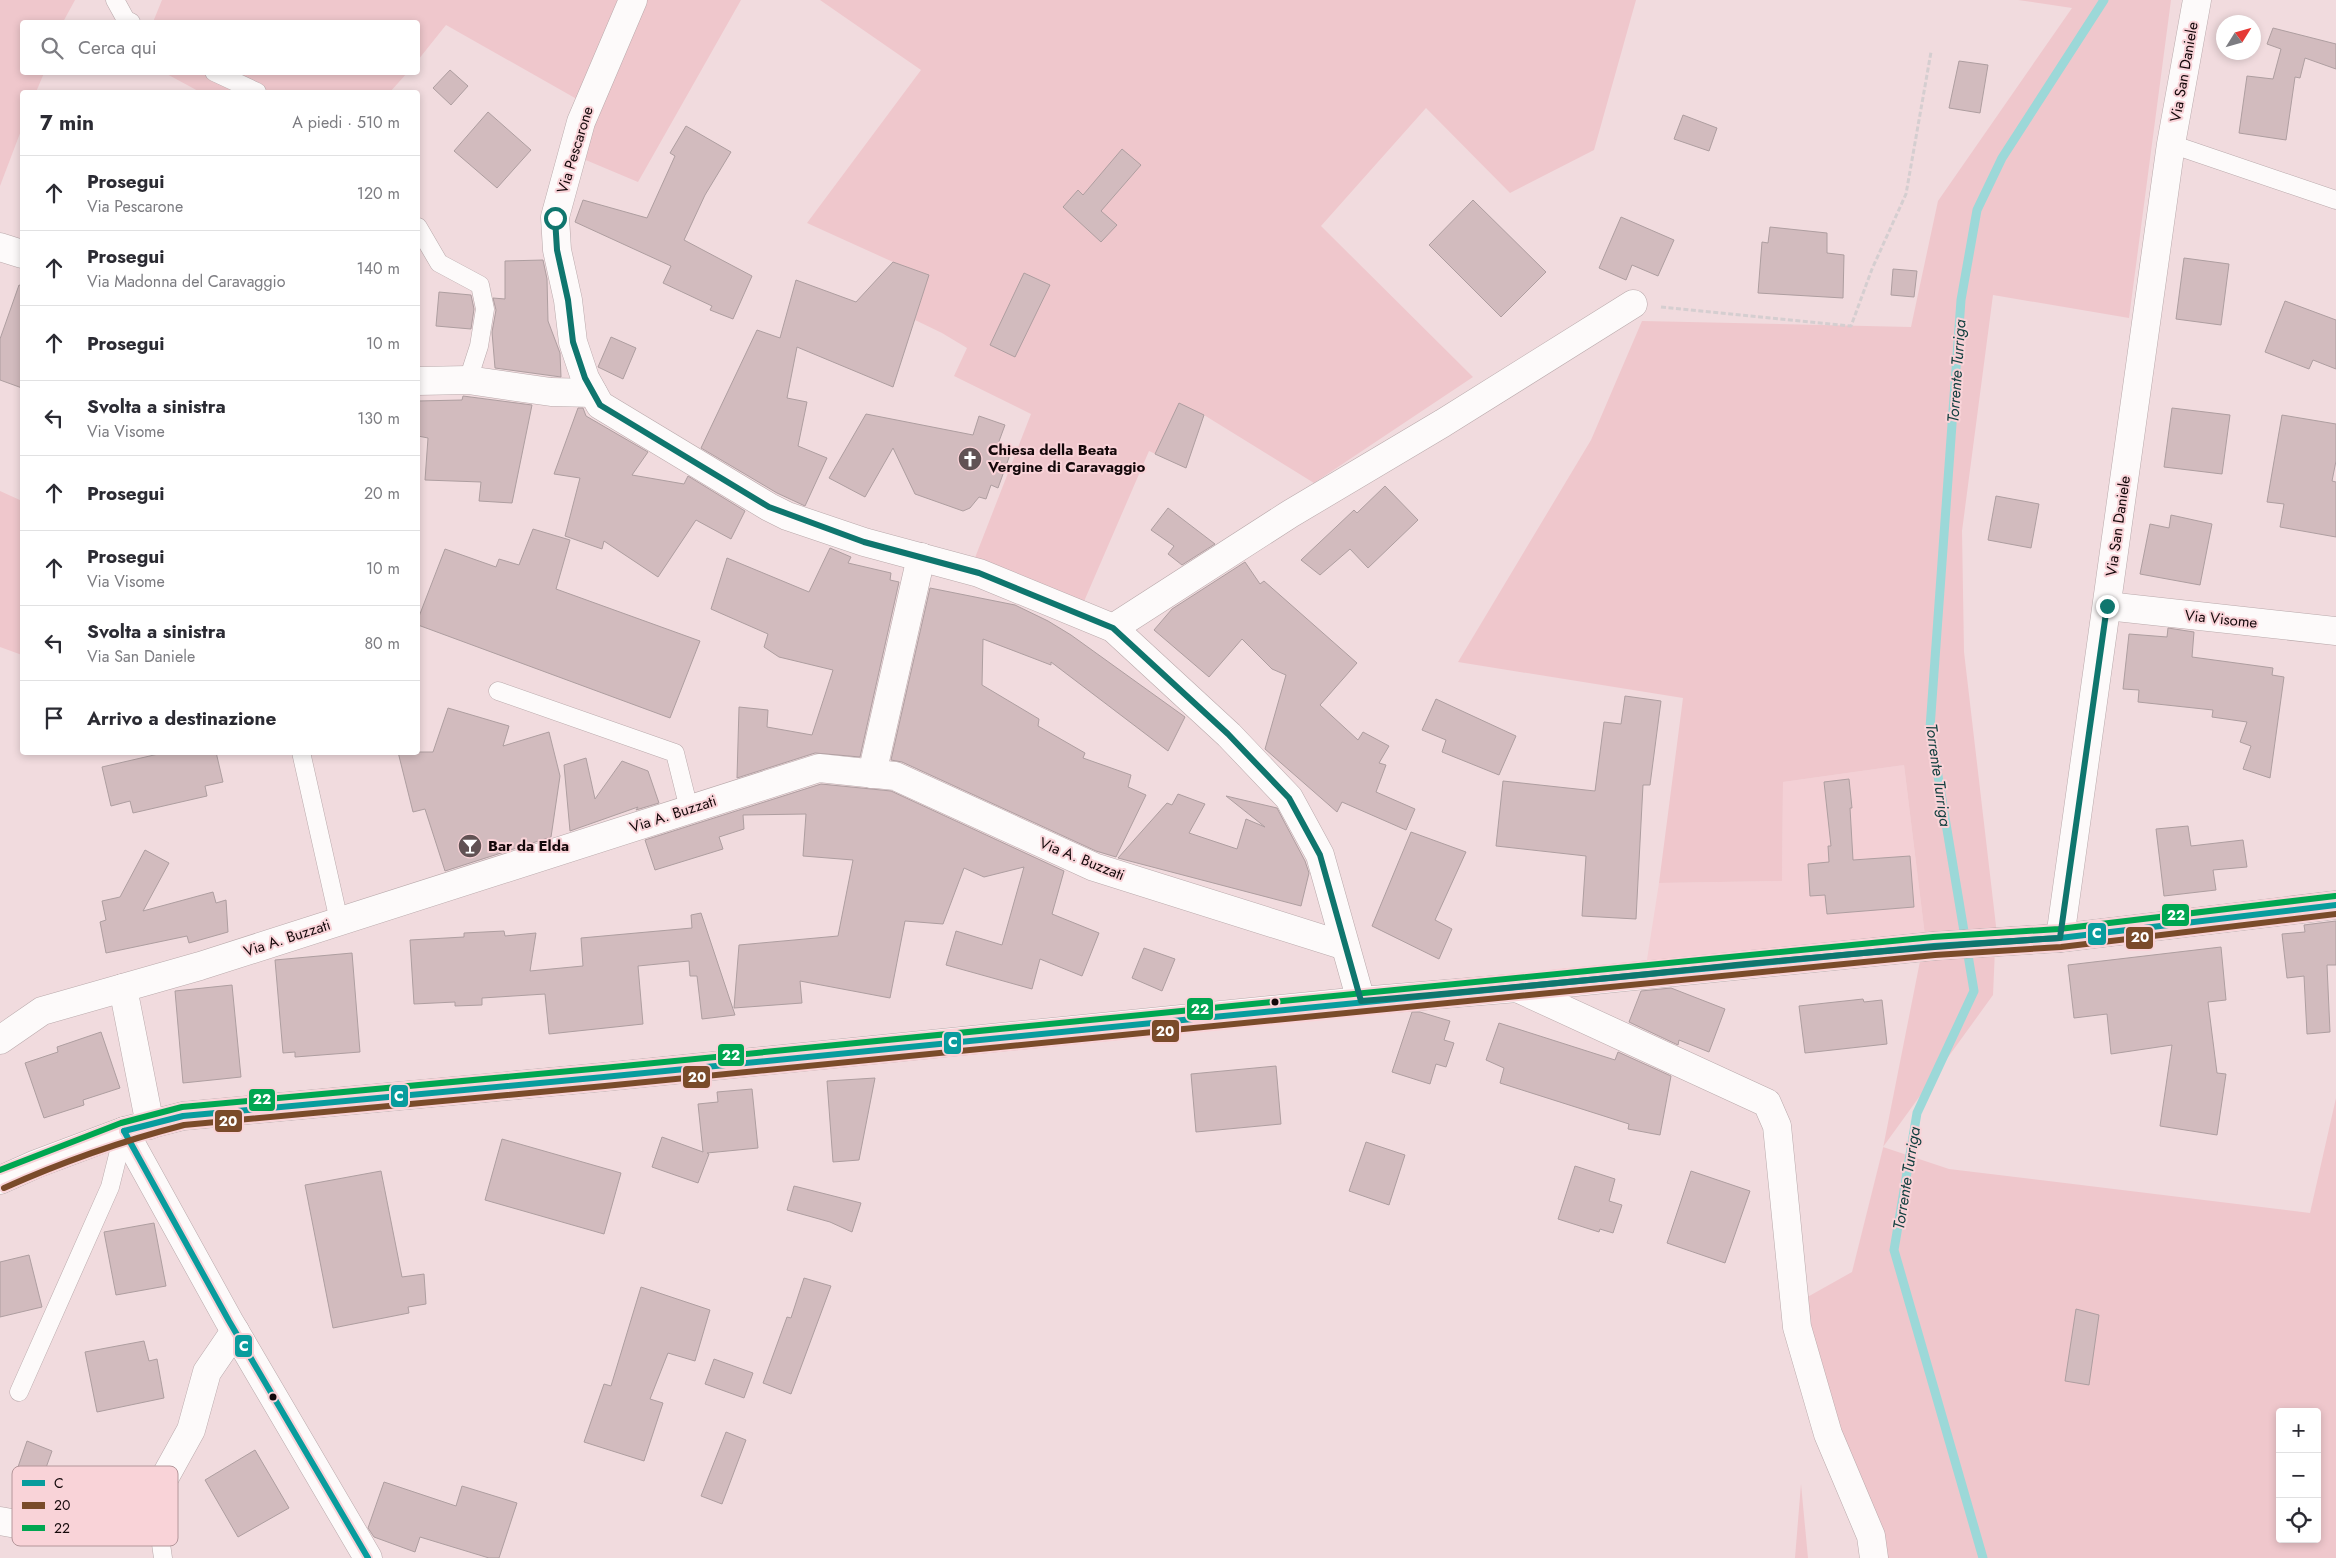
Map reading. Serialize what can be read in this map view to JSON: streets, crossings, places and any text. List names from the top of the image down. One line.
{"streets":{"street":["Via San Daniele","Via Pescarone","Via Visome","Via A. Buzzati"]},"crossings":[["Via San Daniele","Via Visome"]],"water":["Torrente Turriga"],"places":{"church":["Chiesa della Beata Vergine di Caravaggio"],"bar":["Bar da Elda"]},"lines":["transit line 22","transit line C","transit line 20"],"legend":["C","20","22"],"north":"top right","page":{"search":"Cerca qui","heading":["7 min","A piedi · 510 m"],"list":[["Prosegui","Via Pescarone","120 m"],["Prosegui","Via Madonna del Caravaggio","140 m"],["Prosegui","10 m"],["Svolta a sinistra","Via Visome","130 m"],["Prosegui","20 m"],["Prosegui","Via Visome","10 m"],["Svolta a sinistra","Via San Daniele","80 m"],"Arrivo a destinazione"],"map_buttons":["+","−"]}}
